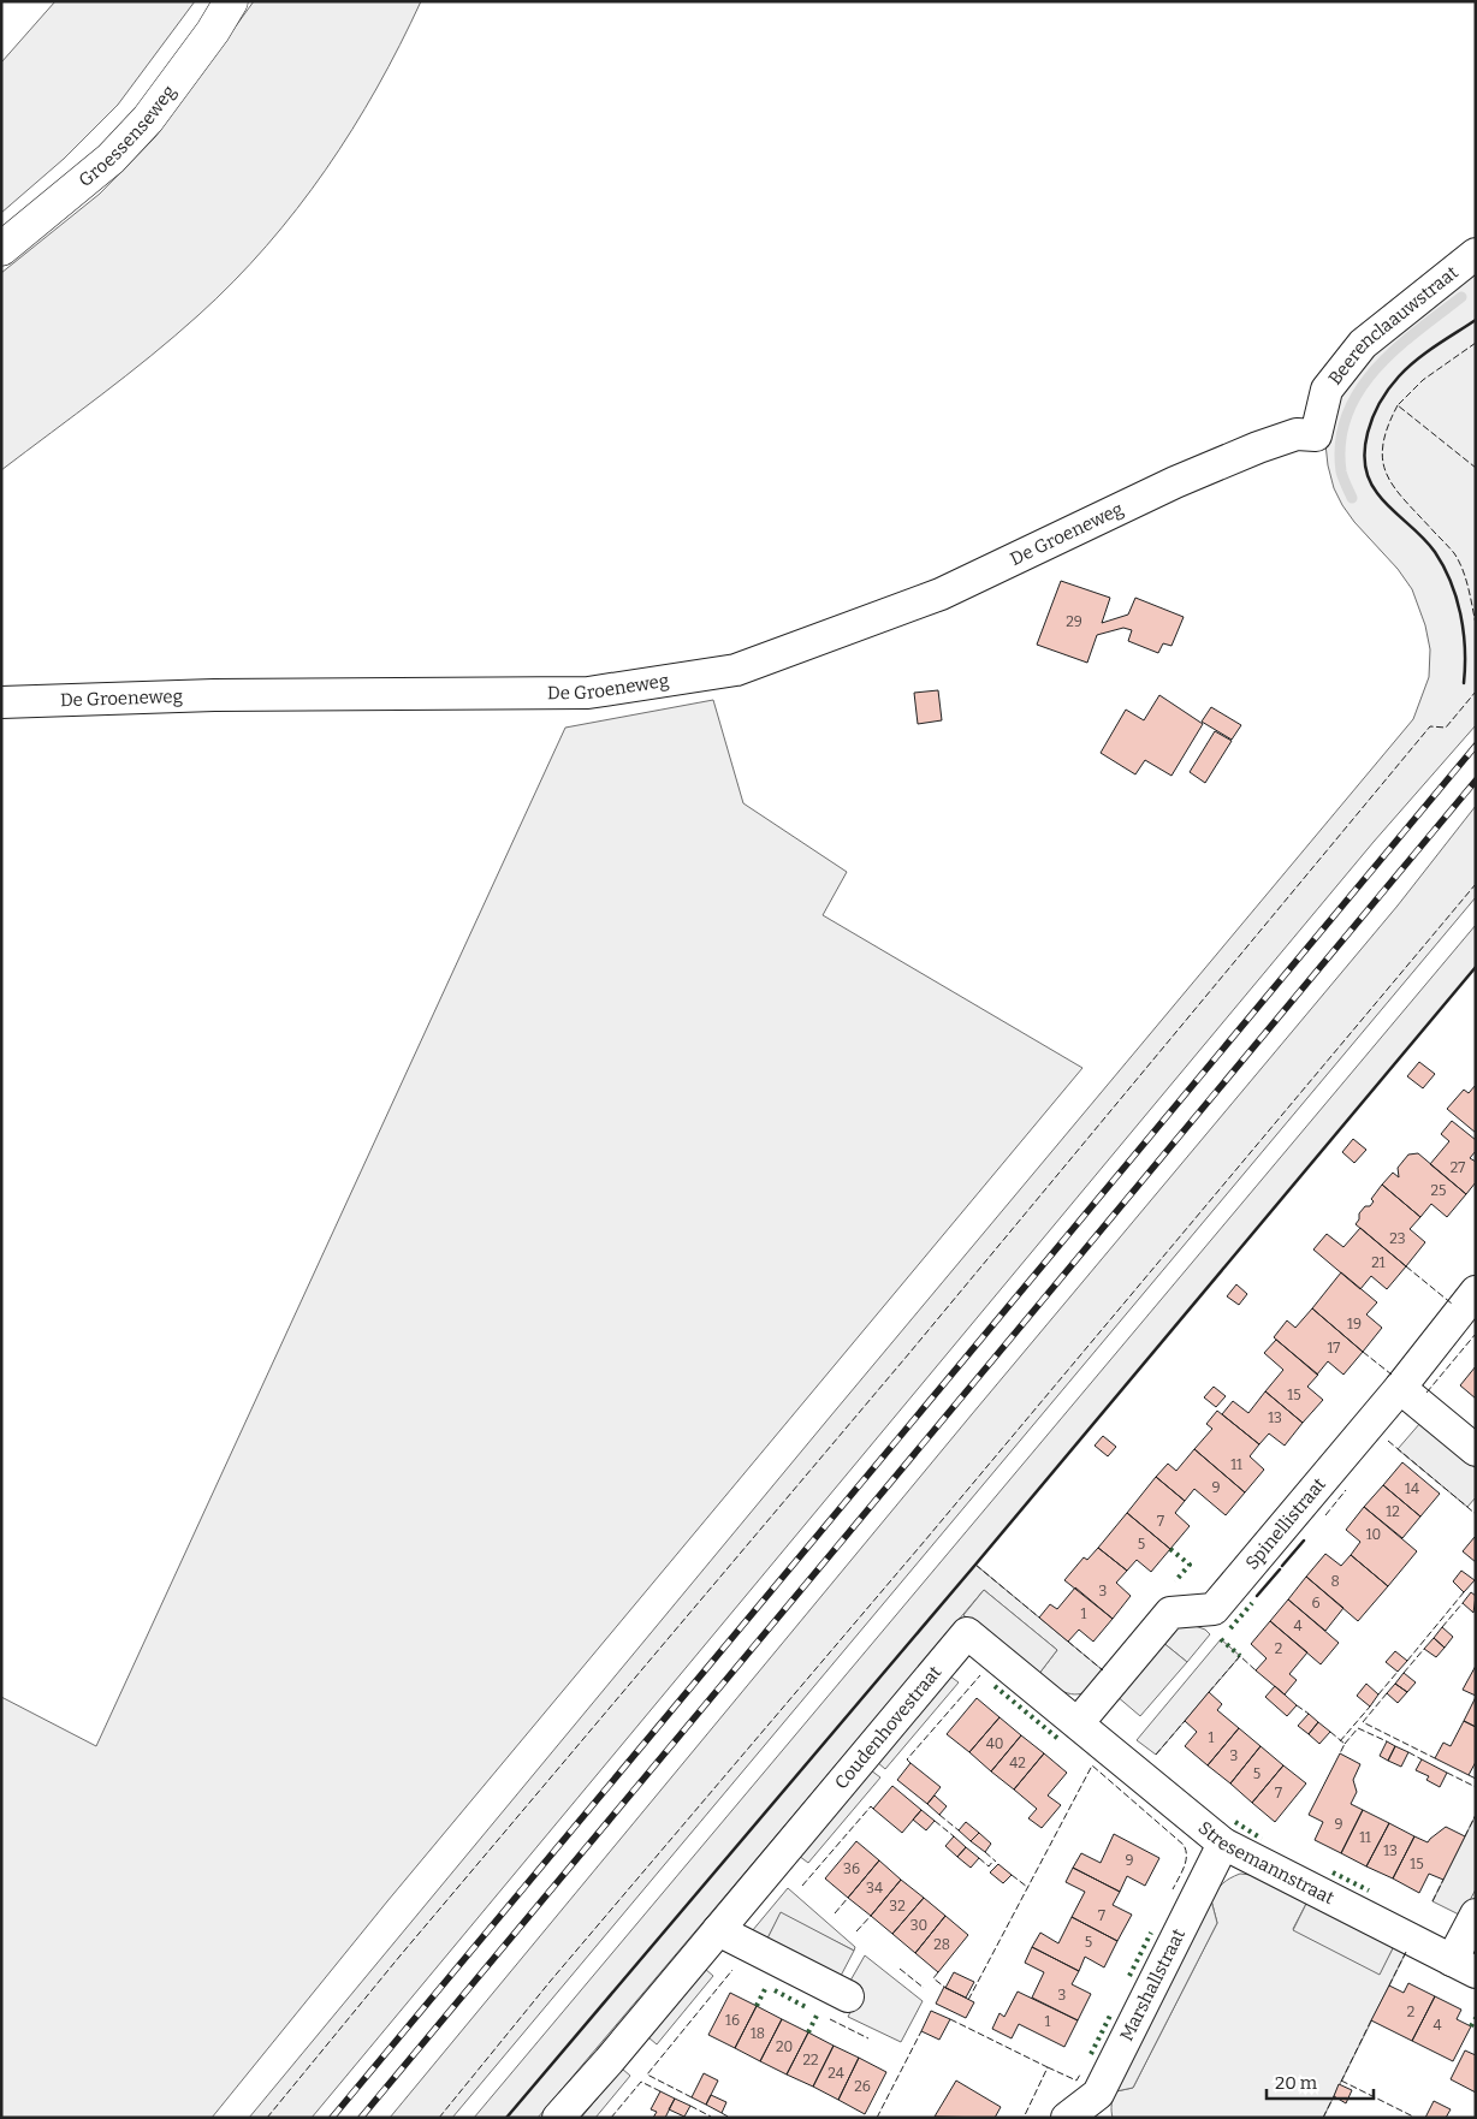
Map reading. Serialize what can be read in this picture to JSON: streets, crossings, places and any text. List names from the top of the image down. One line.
{"streets":{"street":["Groessenseweg","Beerenclaauwstraat","De Groeneweg","Spinellistraat","Coudenhovestraat","Stresemannstraat","Marshallstraat"]},"crossings":[["Beerenclaauwstraat","De Groeneweg"],["Spinellistraat","Coudenhovestraat"],["Spinellistraat","Stresemannstraat"],["Coudenhovestraat","Stresemannstraat"],["Stresemannstraat","Marshallstraat"]],"house_numbers":["29","27","25","23","21","19","17","15","13","11","9","14","12","7","10","5","8","3","6","1","4","2","1","40","3","42","5","7","9","11","13","9","15","36","34","32","7","30","5","28","3","2","16","1","4","18","20","22","24","26"],"scale_bar":"20 m"}
